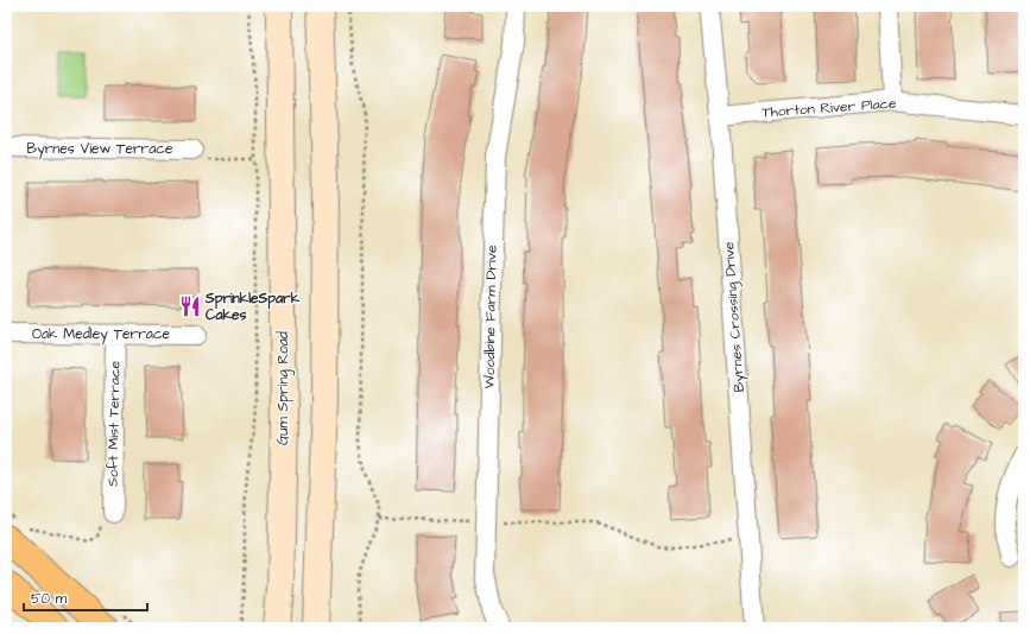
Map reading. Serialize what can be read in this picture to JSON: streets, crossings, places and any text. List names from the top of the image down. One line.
{"streets":{"main road":["Gum Spring Road"],"street":["Thorton River Place","Byrnes View Terrace","Woodbine Farm Drive","Byrnes Crossing Drive","Oak Medley Terrace","Soft Mist Terrace"]},"crossings":[["Thorton River Place","Byrnes Crossing Drive"],["Oak Medley Terrace","Soft Mist Terrace"]],"places":{"restaurant":["SprinkleSpark Cakes"]},"scale_bar":"50 m"}
